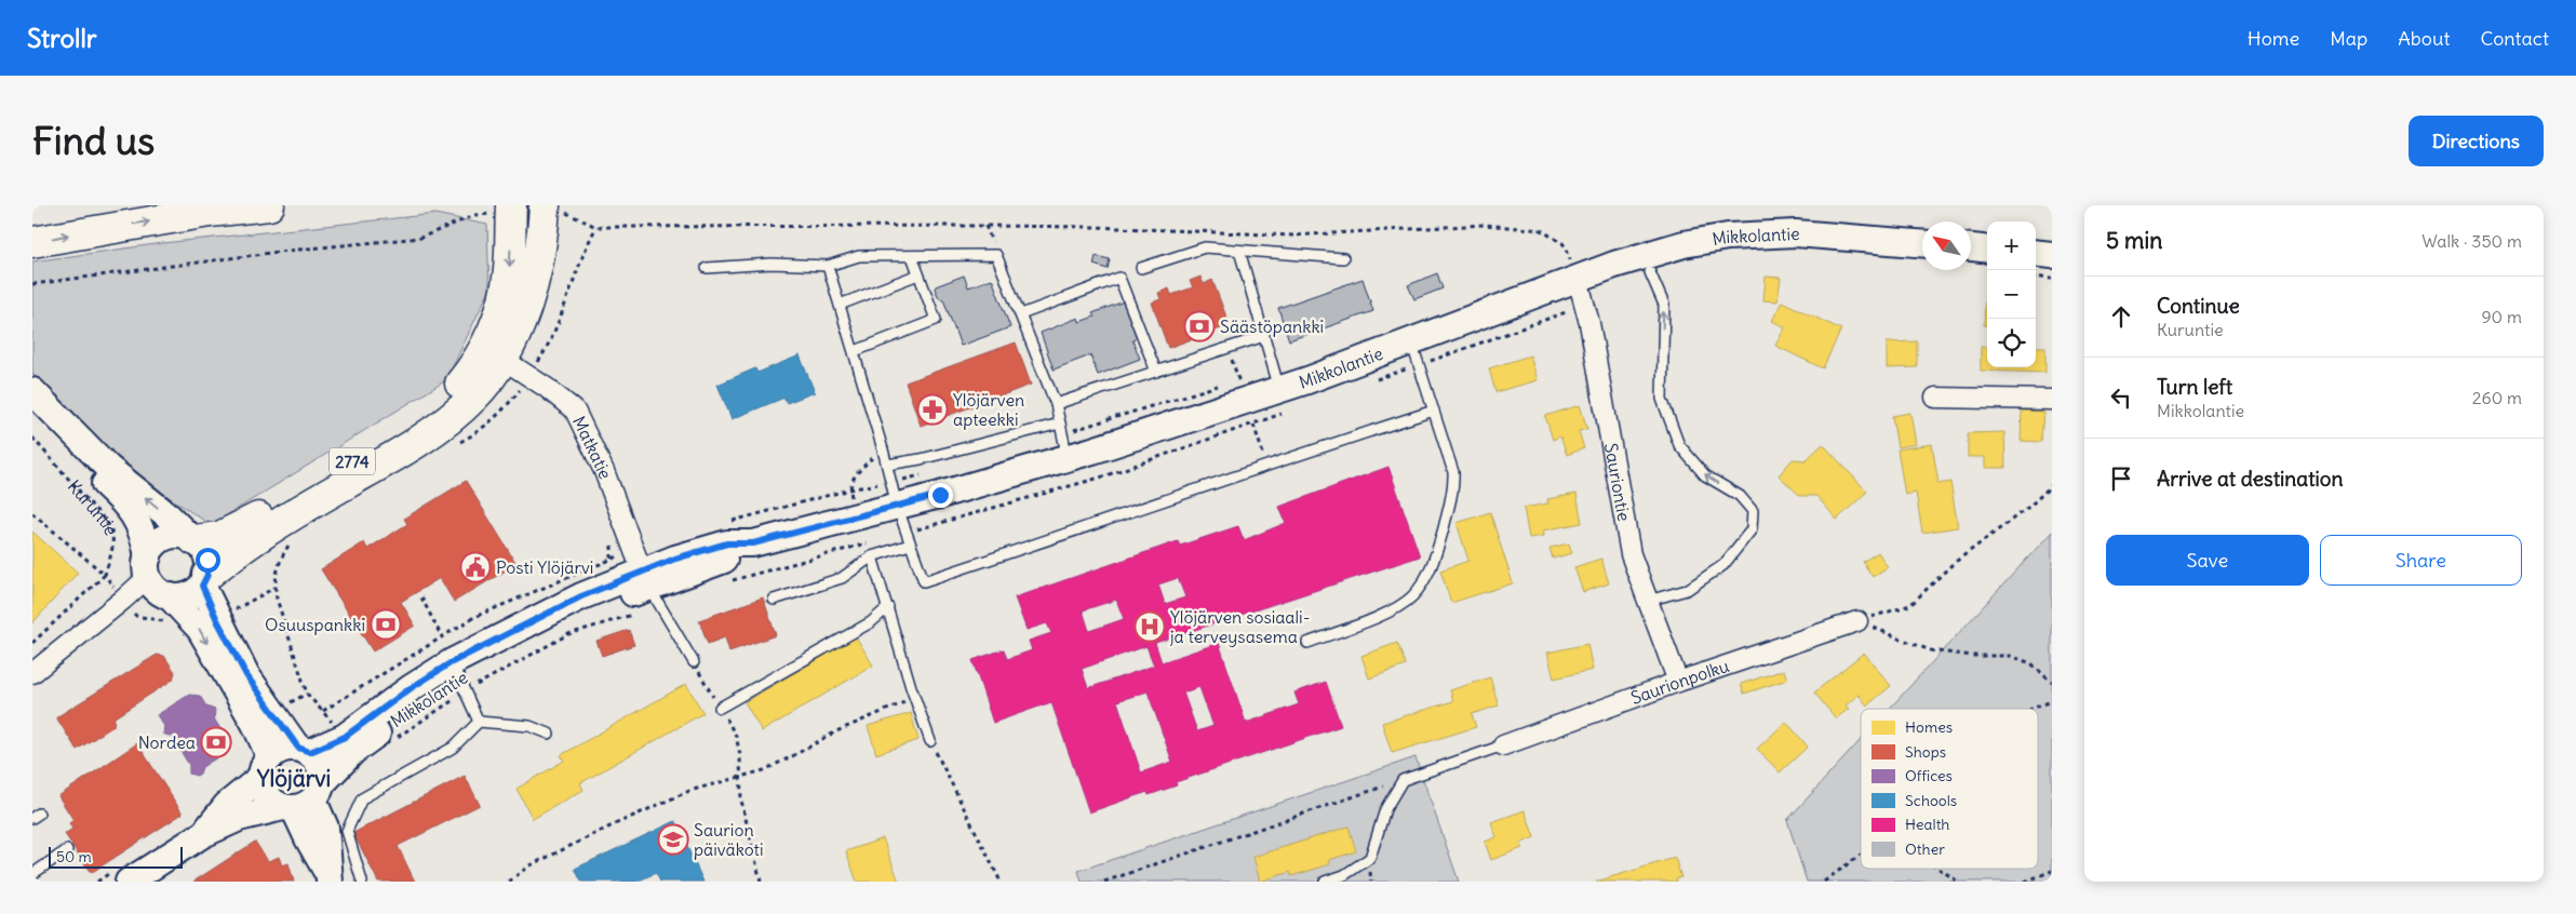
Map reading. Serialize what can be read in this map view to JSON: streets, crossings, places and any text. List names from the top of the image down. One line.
{"streets":{"highway":["2774"],"main road":["Mikkolantie","Kuruntie"],"street":["Matkatie","Sauriontie","Saurionpolku"]},"crossings":[["Mikkolantie","Matkatie"],["Mikkolantie","Sauriontie"],["Matkatie","2774"],["2774","Kuruntie"],["Sauriontie","Saurionpolku"]],"districts":["Ylöjärvi"],"places":{"bank":["Säästöpankki","Osuuspankki","Nordea"],"pharmacy":["Ylöjärven apteekki"],"public building":["Posti Ylöjärvi"],"hospital":["Ylöjärven sosiaali- ja terveysasema"],"school or university":["Saurion päiväkoti"]},"legend":["Homes","Shops","Offices","Schools","Health","Other"],"scale_bar":"50 m","north":"top left","page":{"header":"Strollr","nav":["Home","Map","About","Contact"],"buttons":["Directions",["Save","Share"]],"title":"Find us","heading":["5 min","Walk · 350 m"],"map_buttons":["+","−"],"list":[["Continue","Kuruntie","90 m"],["Turn left","Mikkolantie","260 m"],"Arrive at destination"],"scale":"50 m"}}
